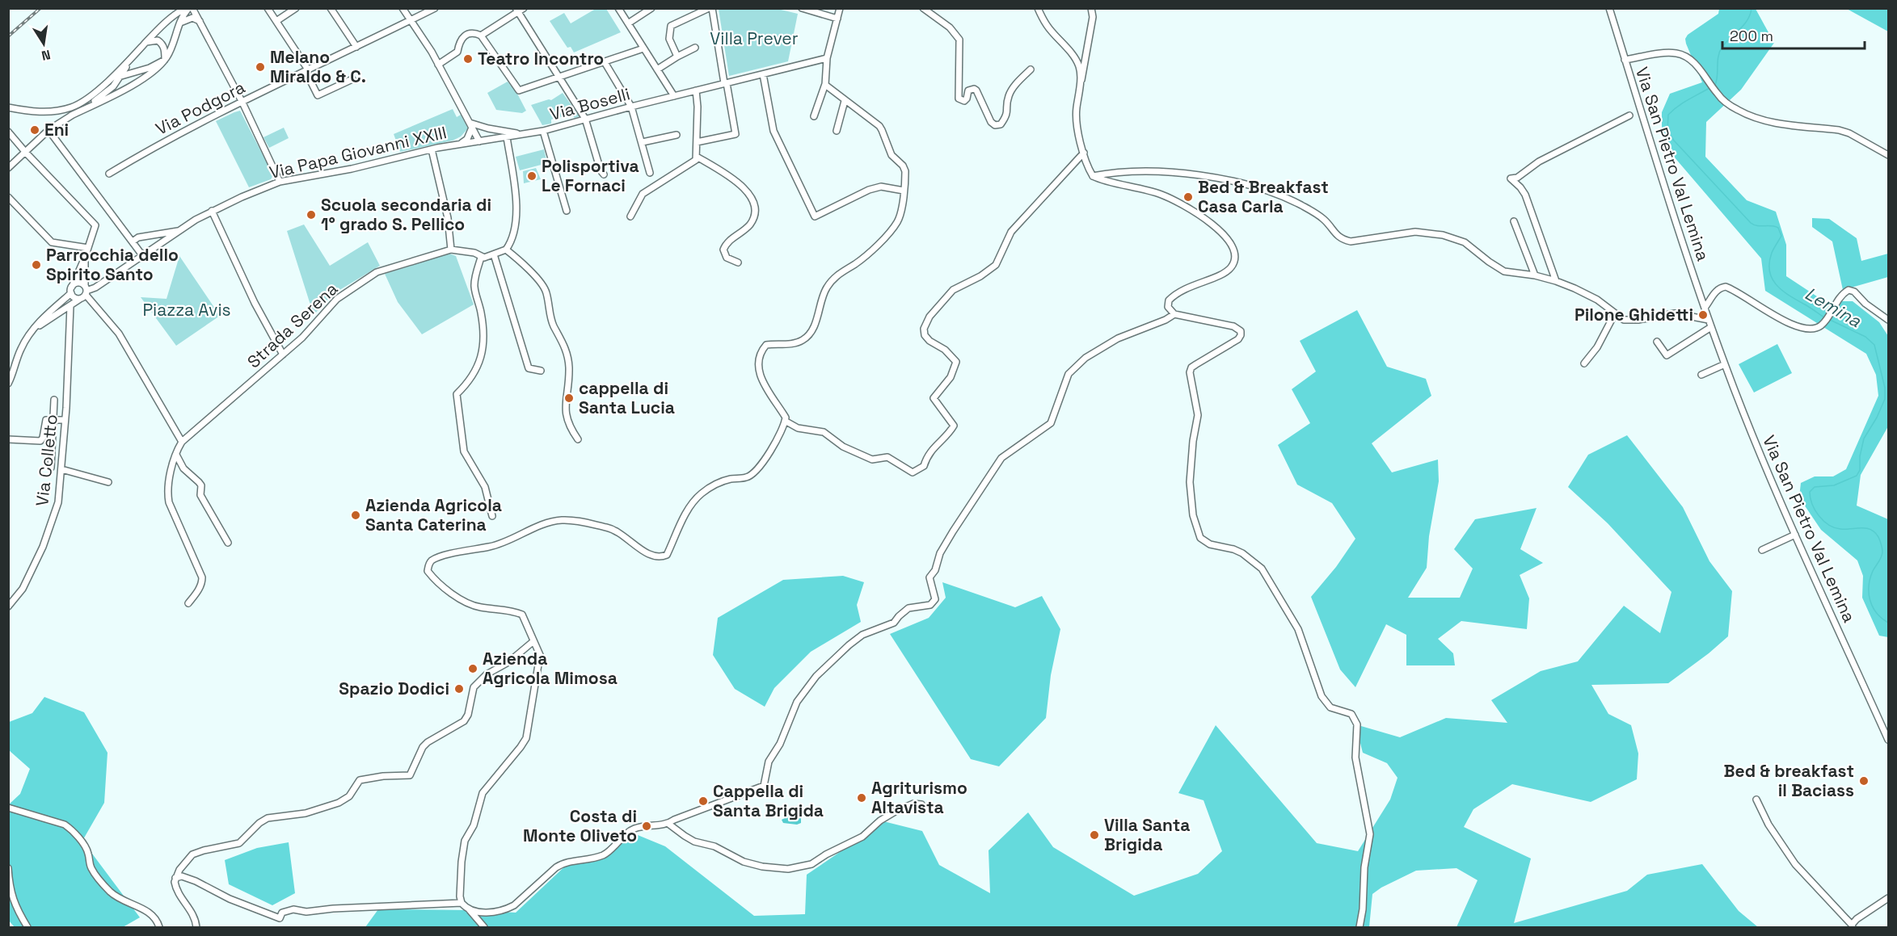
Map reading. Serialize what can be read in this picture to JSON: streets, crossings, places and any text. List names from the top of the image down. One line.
{"streets":{"street":["Via Boselli","Via Podgora","Via Papa Giovanni XXIII","Via San Pietro Val Lemina","Strada Serena","Via Colletto"]},"crossings":[["Via Boselli","Via Papa Giovanni XXIII"],["Via Papa Giovanni XXIII","Via Colletto"]],"water":["Lemina"],"parks":["Villa Prever","Piazza Avis"],"places":["Teatro Incontro","Melano Miraldo & C.","Eni","Polisportiva Le Fornaci","Bed & Breakfast Casa Carla","Scuola secondaria di 1° grado S. Pellico","Parrocchia dello Spirito Santo","Pilone Ghidetti","cappella di Santa Lucia","Azienda Agricola Santa Caterina","Azienda Agricola Mimosa","Spazio Dodici","Bed & breakfast il Baciass","Agriturismo Altavista","Cappella di Santa Brigida","Costa di Monte Oliveto","Villa Santa Brigida"],"scale_bar":"200 m","north":"bottom"}
